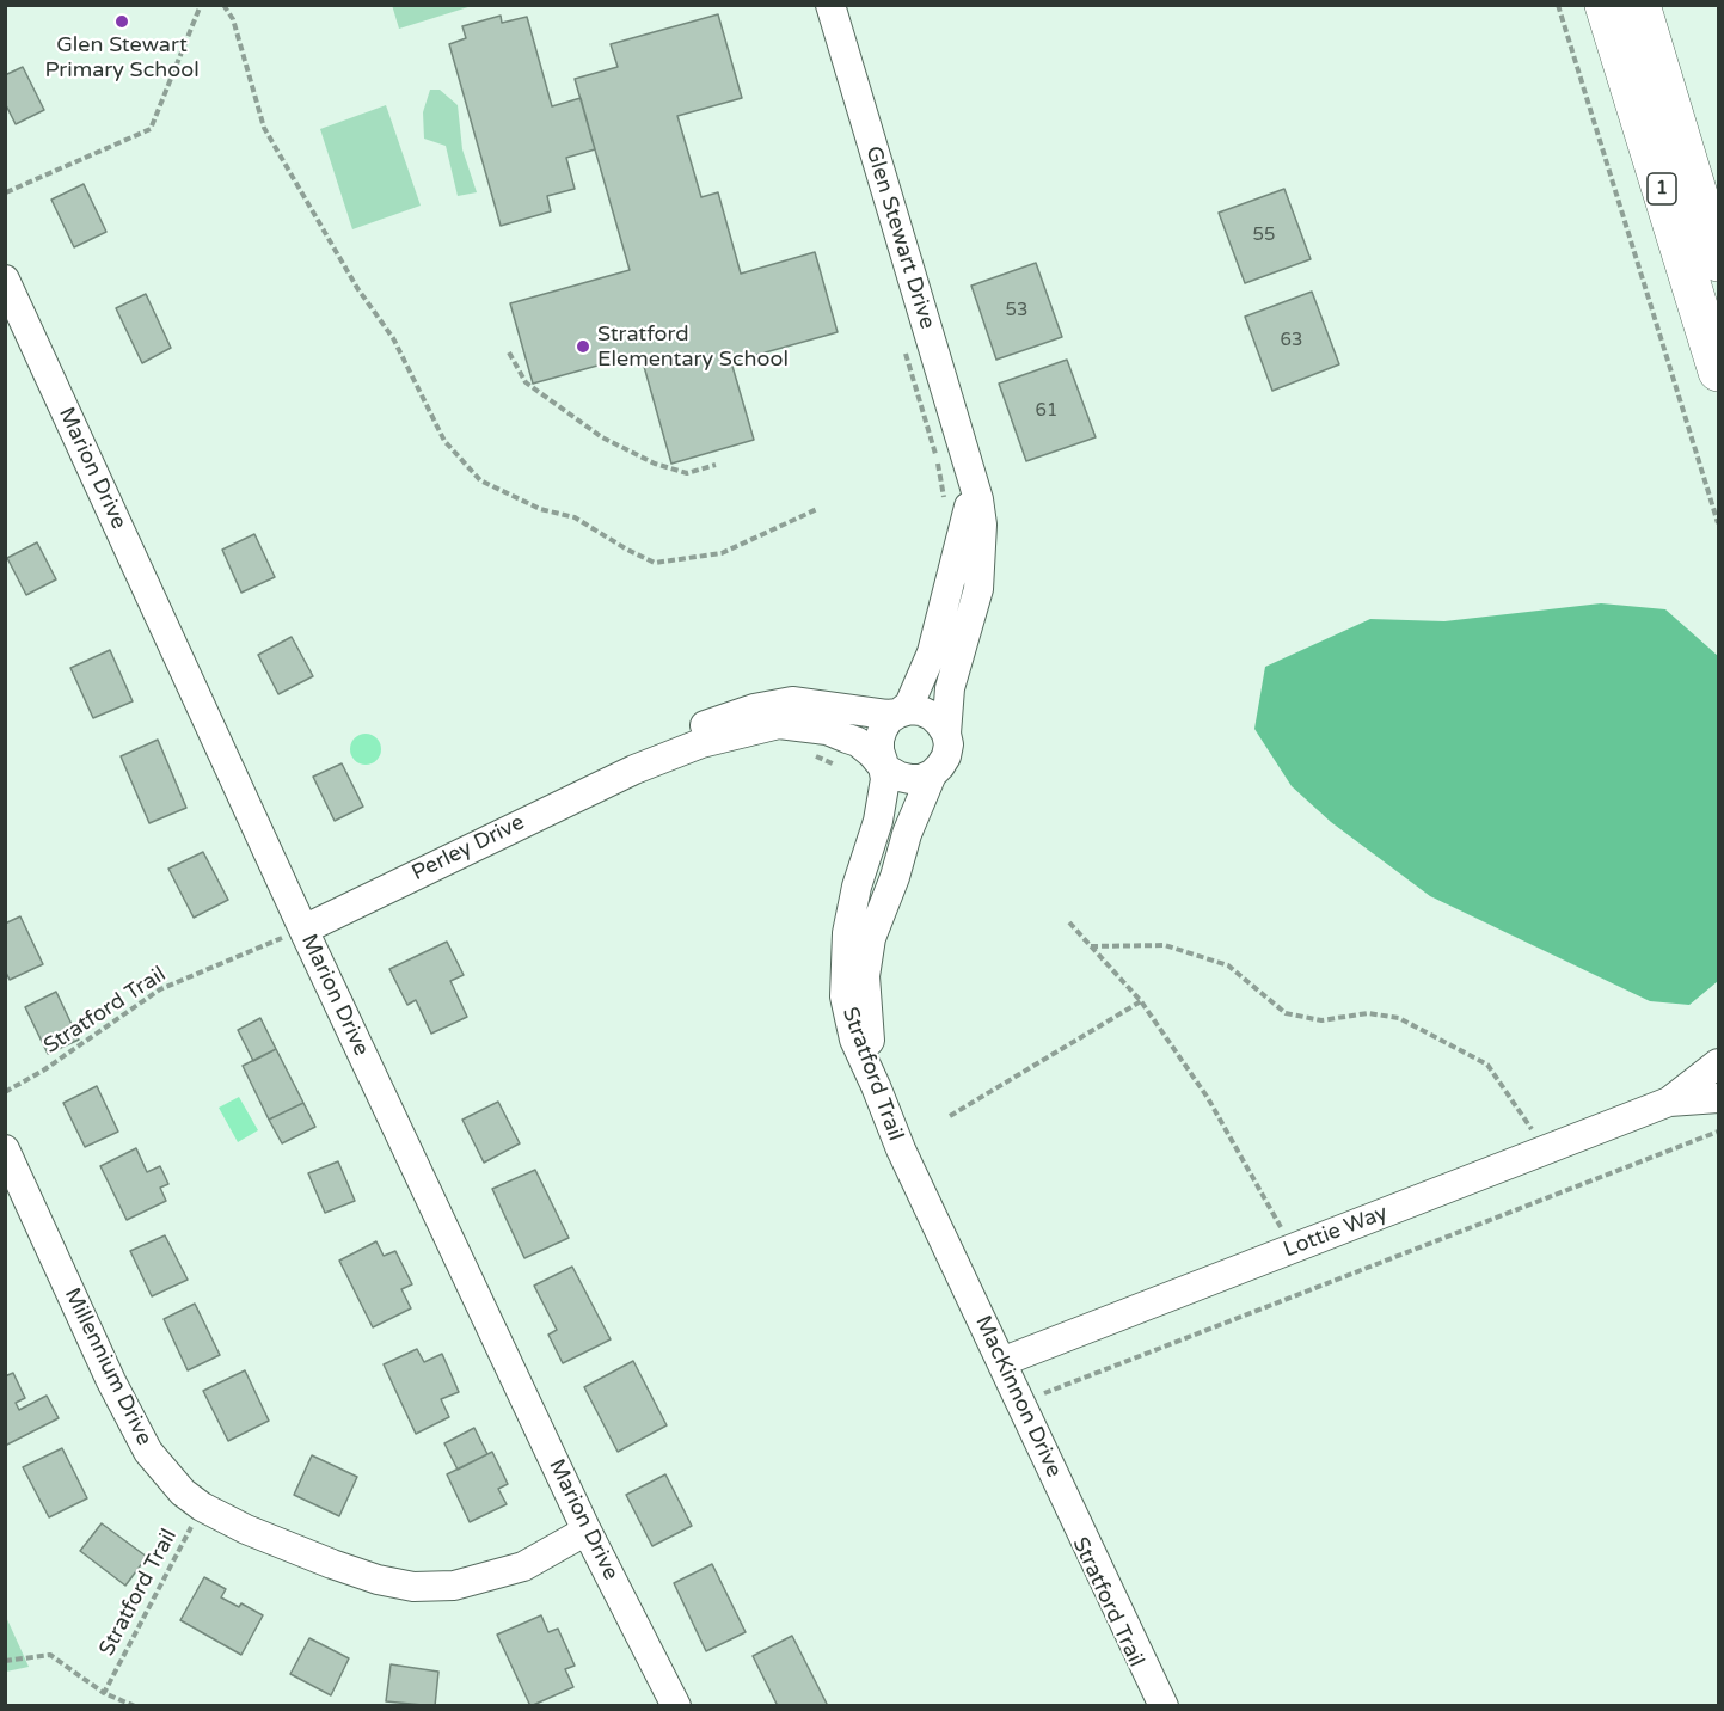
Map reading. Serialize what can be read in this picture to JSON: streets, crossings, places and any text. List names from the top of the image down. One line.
{"streets":{"highway":["1"],"street":["Glen Stewart Drive","Marion Drive","Perley Drive","Lottie Way","Millennium Drive","MacKinnon Drive"],"path":["Stratford Trail"]},"crossings":[["Glen Stewart Drive","Perley Drive"],["Glen Stewart Drive","MacKinnon Drive"],["Marion Drive","Perley Drive"],["Marion Drive","Stratford Trail"],["Marion Drive","Millennium Drive"],["Perley Drive","Stratford Trail"],["Perley Drive","MacKinnon Drive"],["Stratford Trail","Millennium Drive"],["Lottie Way","MacKinnon Drive"]],"places":["Glen Stewart Primary School","Stratford Elementary School"],"house_numbers":["55","53","63","61"]}
